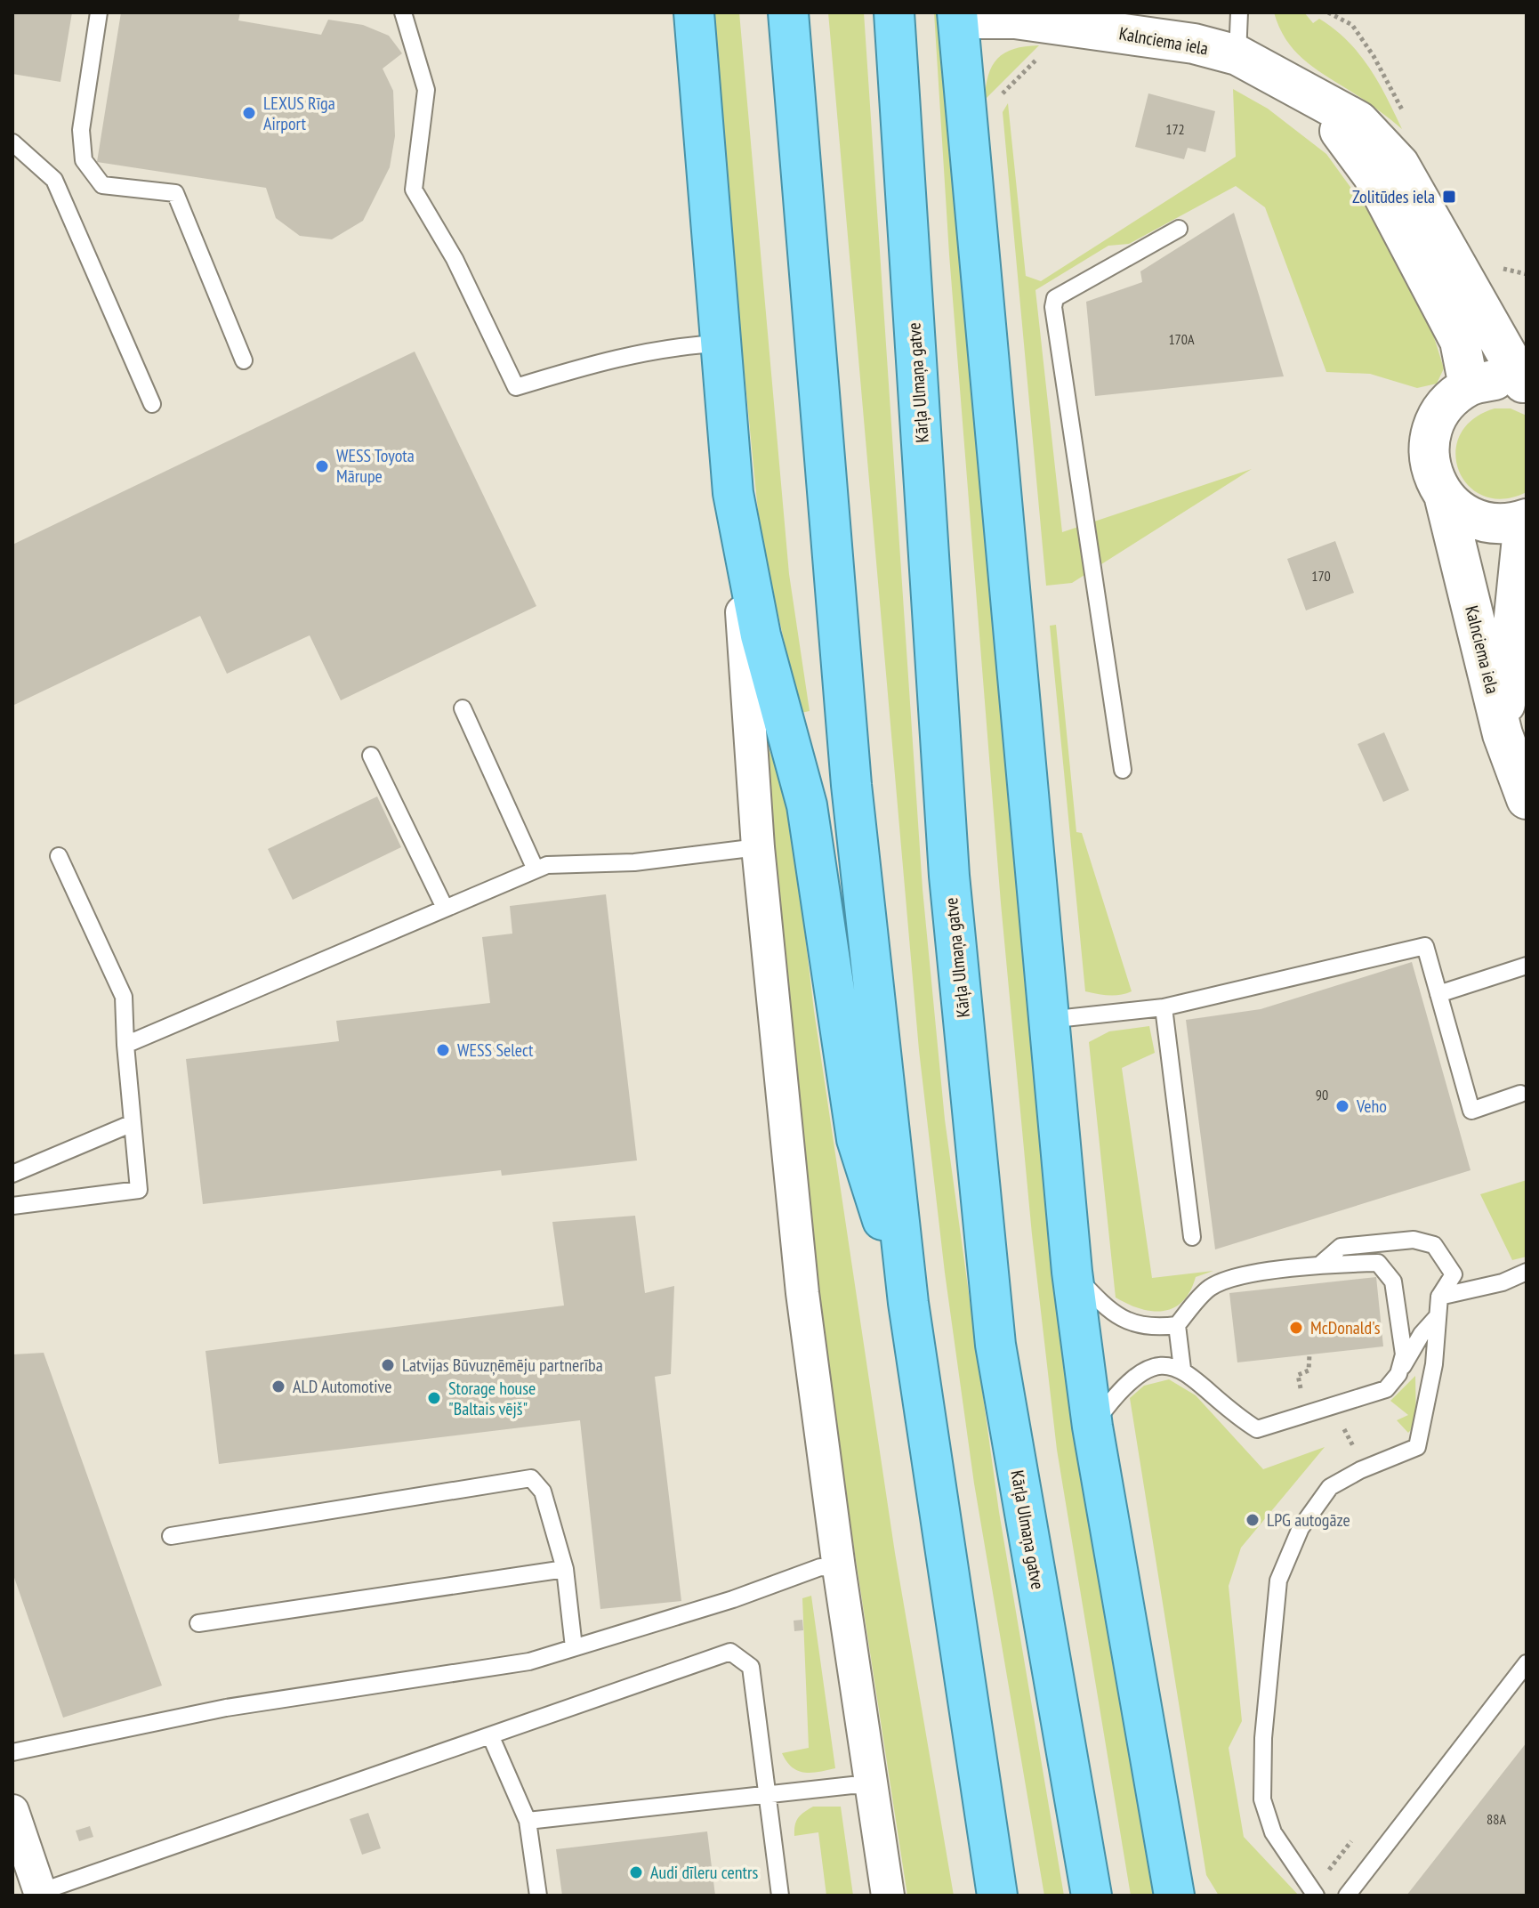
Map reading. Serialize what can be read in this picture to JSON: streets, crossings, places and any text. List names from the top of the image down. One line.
{"streets":{"highway":["Kārļa Ulmaņa gatve"],"street":["Kalnciema iela"]},"places":{"other":["LEXUS Rīga Airport","WESS Toyota Mārupe","WESS Select","Veho","McDonald's","Latvijas Būvuzņēmēju partnerība","ALD Automotive","Storage house \"Baltais vējš\"","LPG autogāze","Audi dīleru centrs"],"transit":["Zolitūdes iela"]},"house_numbers":["172","170A","170","90","88A"]}
